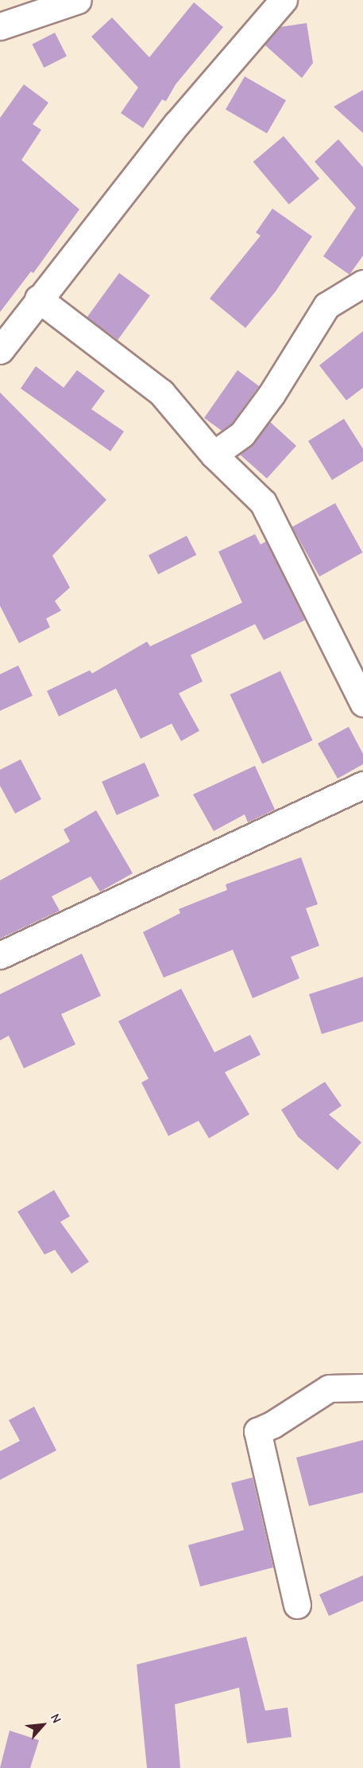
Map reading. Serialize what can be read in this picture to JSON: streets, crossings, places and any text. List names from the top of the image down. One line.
{"north":"top right"}
